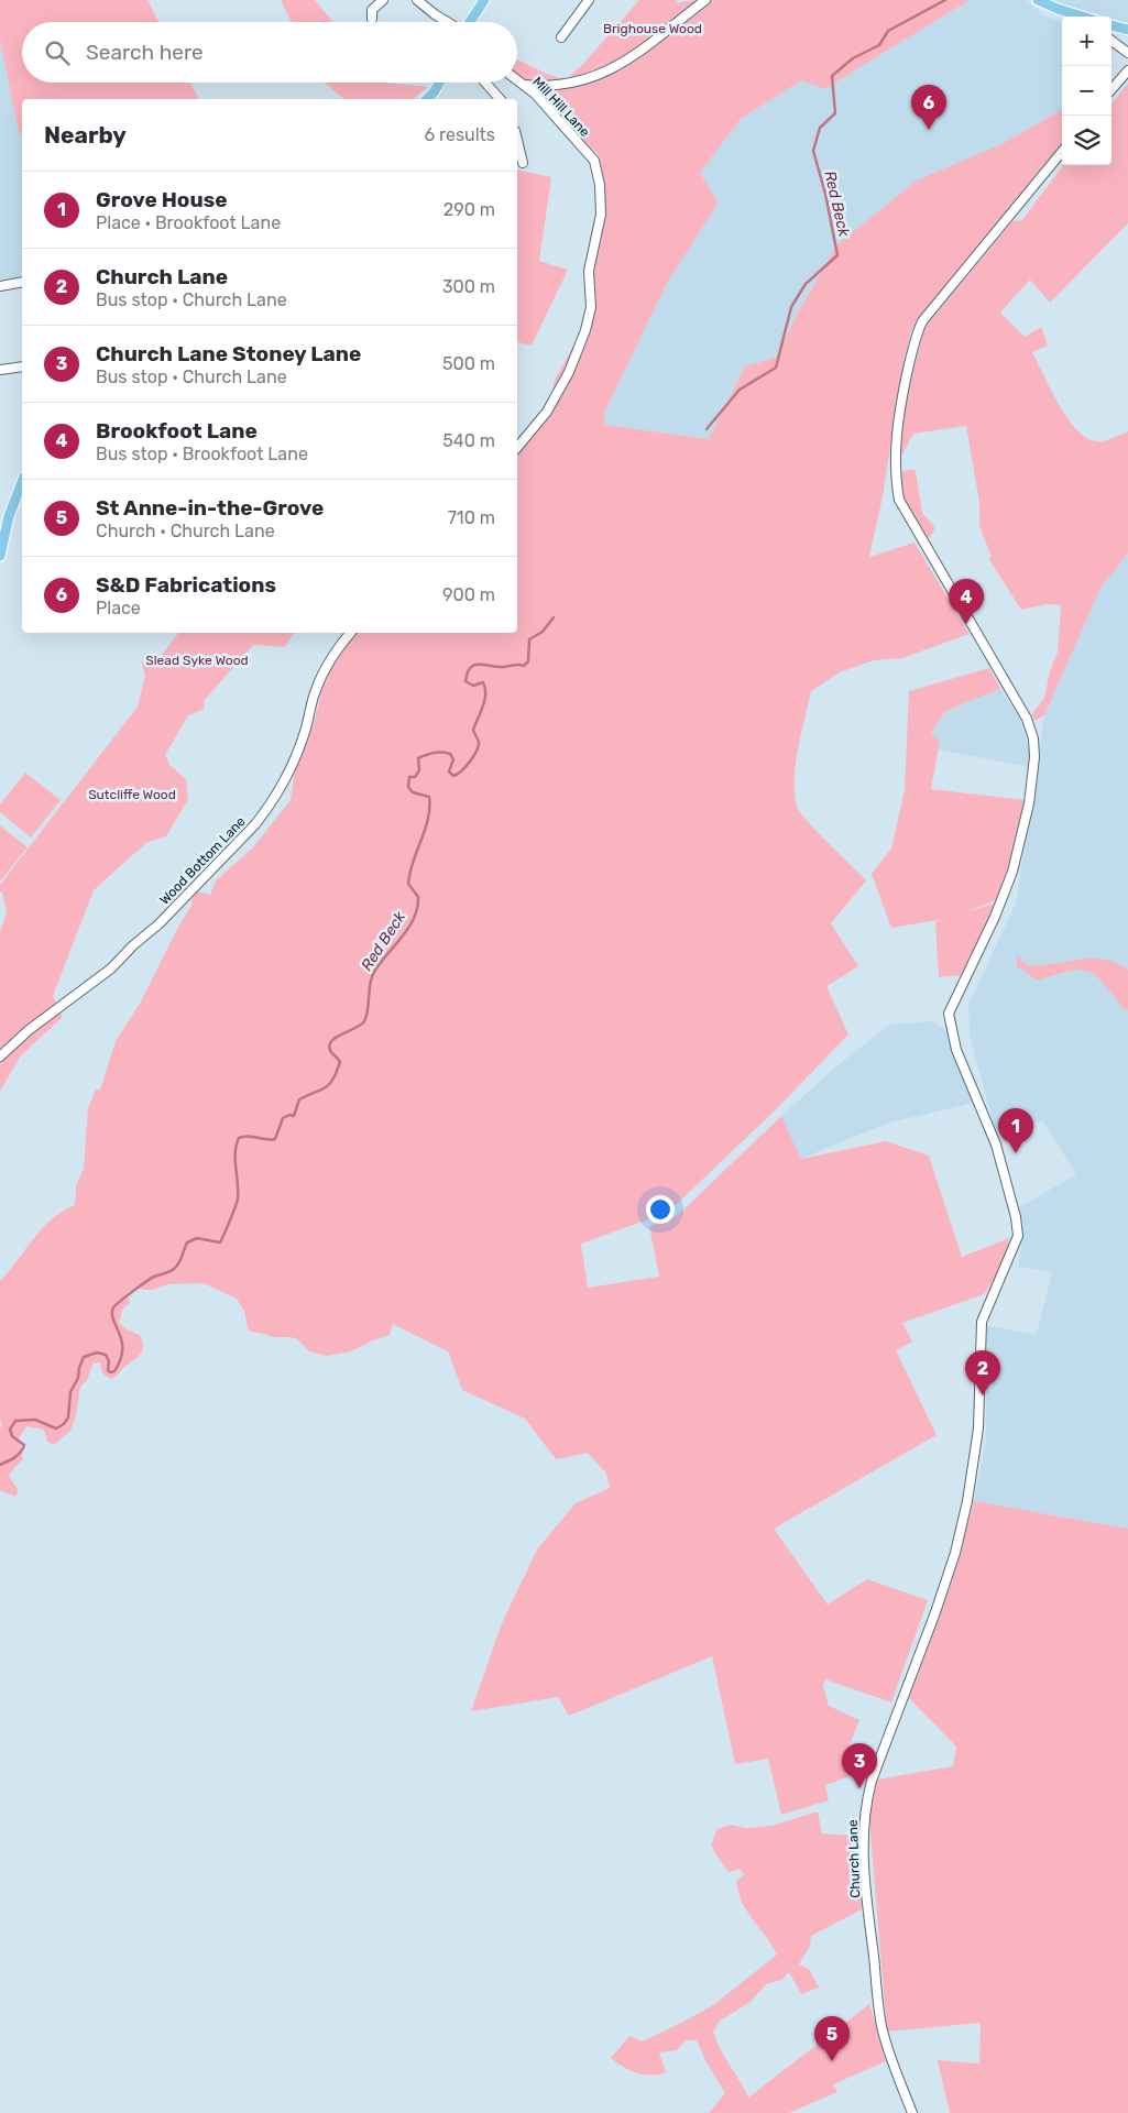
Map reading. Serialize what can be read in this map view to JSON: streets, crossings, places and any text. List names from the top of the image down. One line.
{"streets":{"street":["Mill Hill Lane","Wood Bottom Lane","Church Lane"]},"water":["Red Beck"],"parks":["Brighouse Wood","Slead Syke Wood","Sutcliffe Wood"],"page":{"map_buttons":["+","−"],"search":"Search here","pins":["6","4","1","2","3","5"],"heading":["Nearby","6 results"],"list":[{"mark":"1","name":"Grove House","note":"Place · Brookfoot Lane","value":"290 m"},{"mark":"2","name":"Church Lane","note":"Bus stop · Church Lane","value":"300 m"},{"mark":"3","name":"Church Lane Stoney Lane","note":"Bus stop · Church Lane","value":"500 m"},{"mark":"4","name":"Brookfoot Lane","note":"Bus stop · Brookfoot Lane","value":"540 m"},{"mark":"5","name":"St Anne-in-the-Grove","note":"Church · Church Lane","value":"710 m"},{"mark":"6","name":"S&D Fabrications","note":"Place","value":"900 m"}]}}
